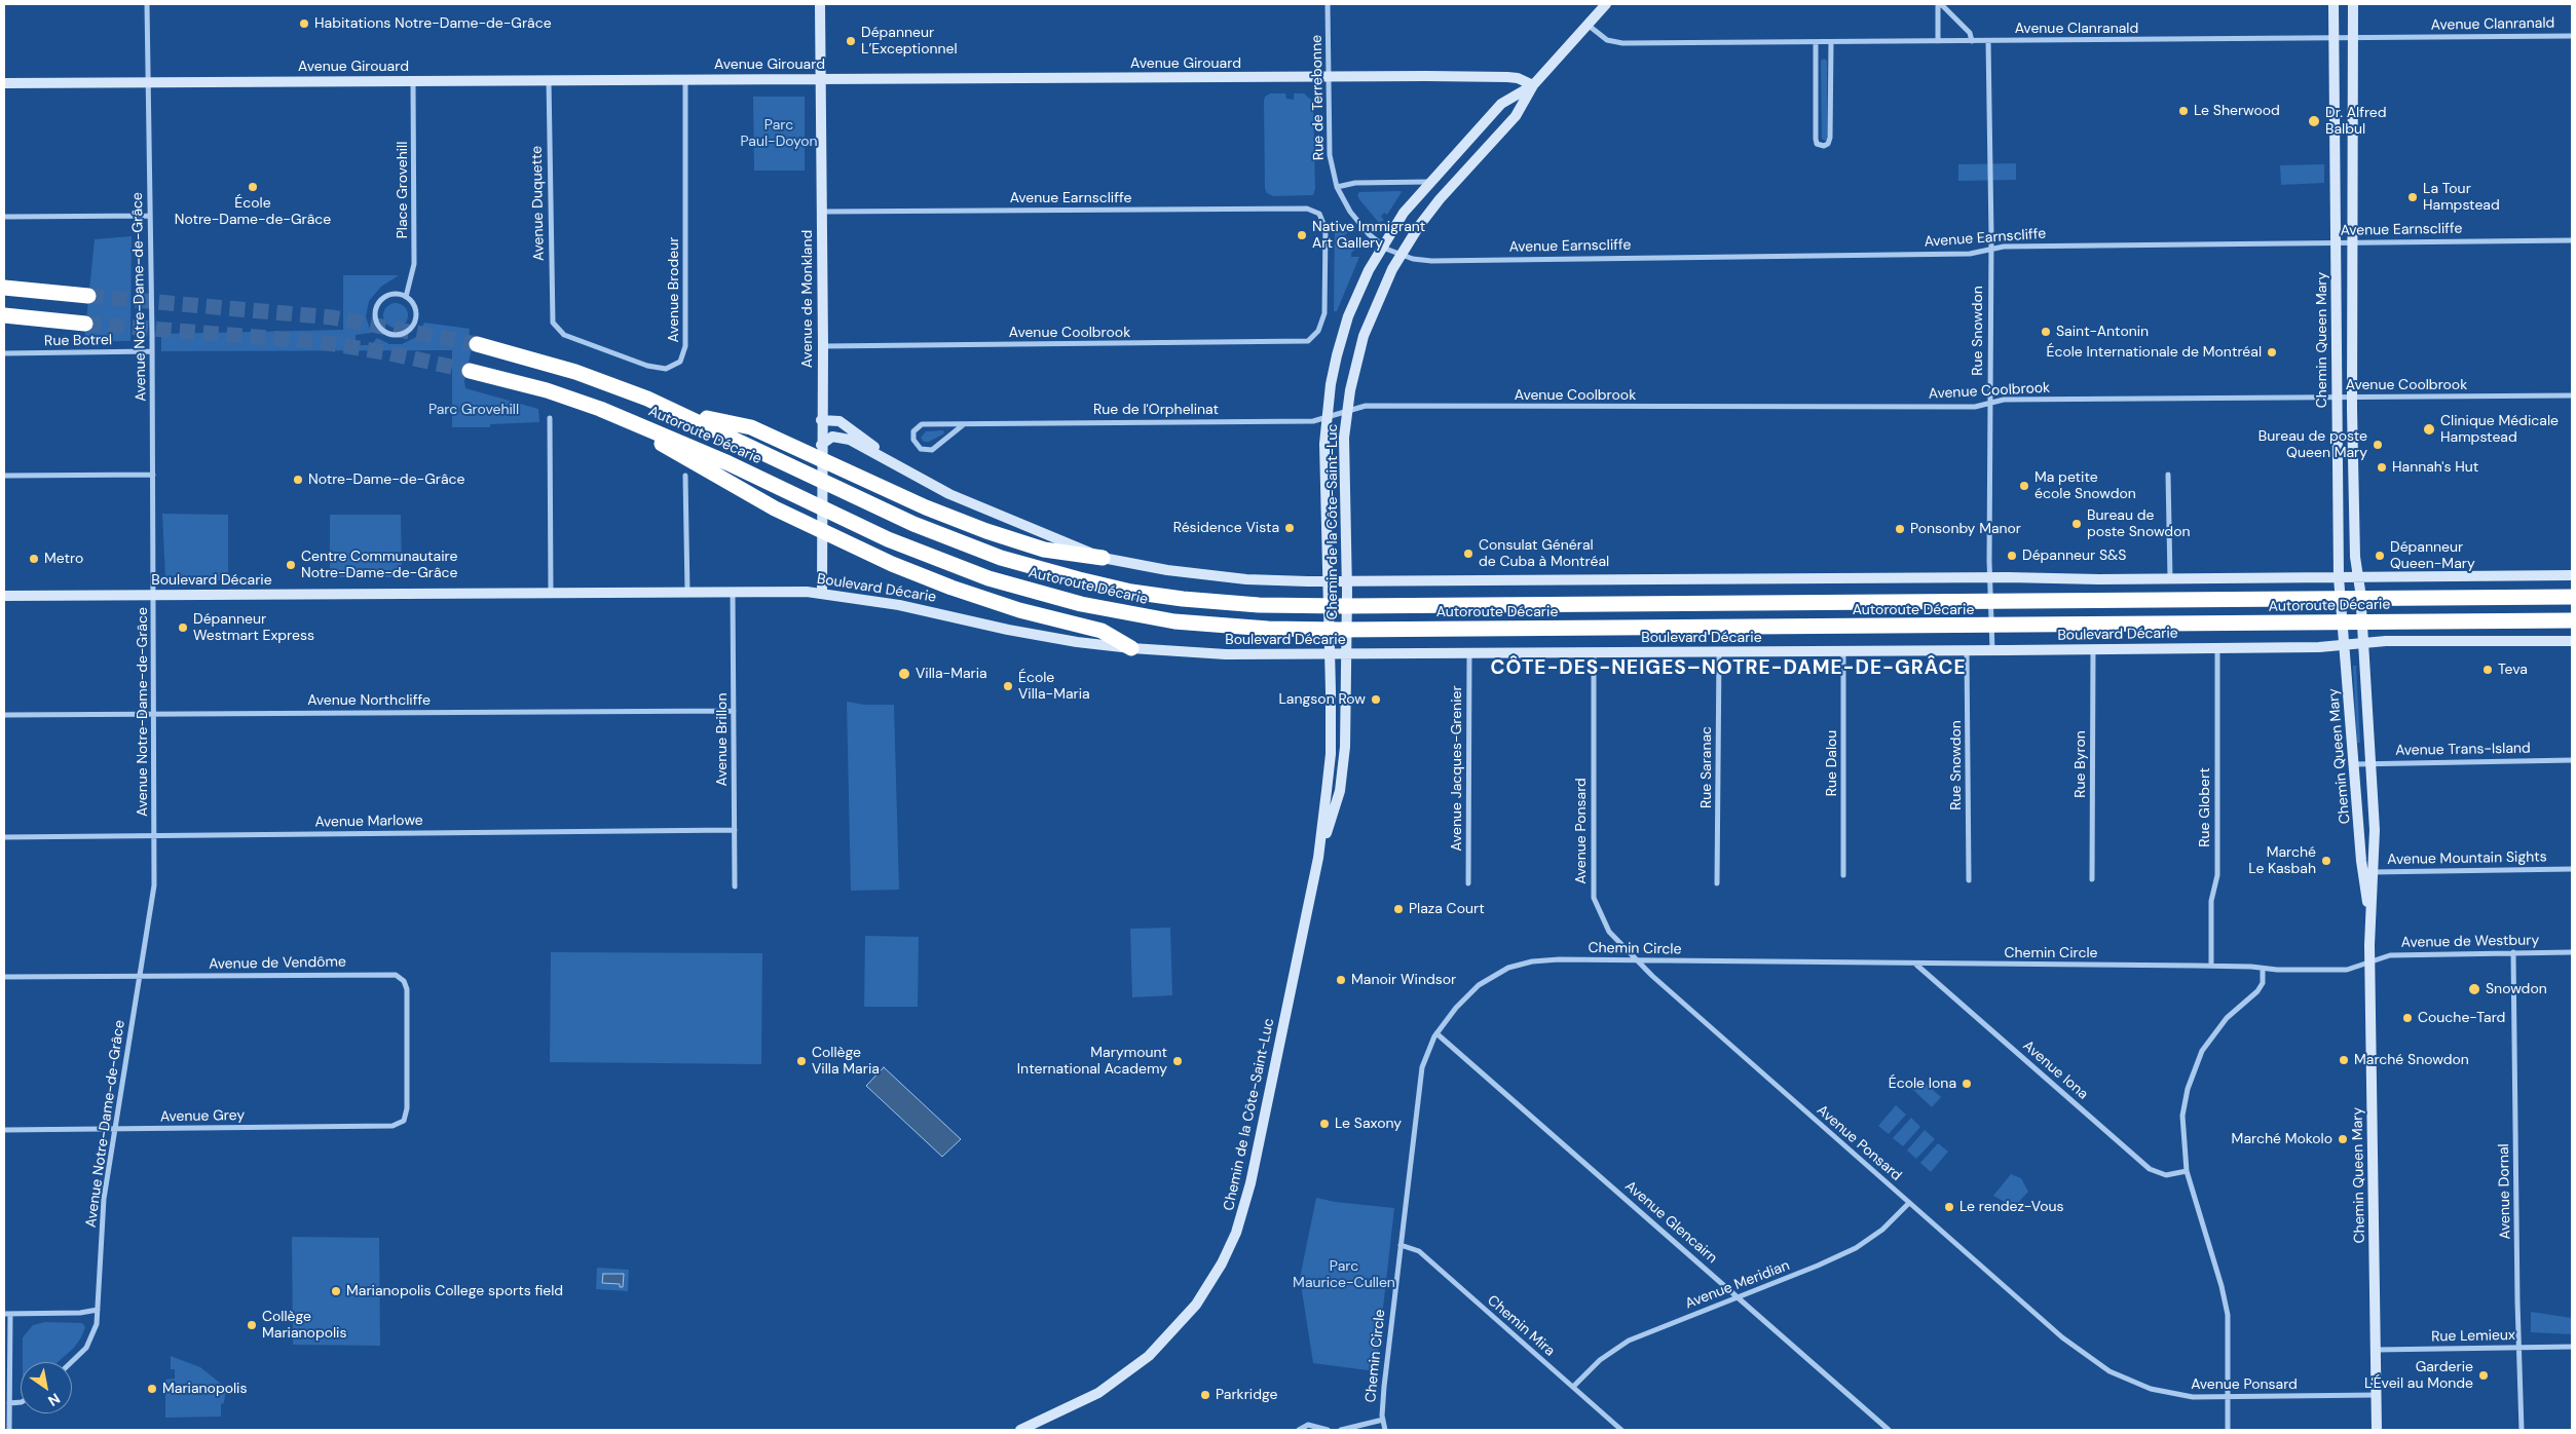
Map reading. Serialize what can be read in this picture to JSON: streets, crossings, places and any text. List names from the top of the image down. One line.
{"streets":{"highway":["Autoroute Décarie"],"main road":["Avenue Girouard","Avenue de Monkland","Chemin Queen Mary","Chemin de la Côte-Saint-Luc","Boulevard Décarie"],"street":["Avenue Clanranald","Rue de Terrebonne","Place Grovehill","Avenue Earnscliffe","Avenue Duquette","Avenue Brodeur","Avenue Notre-Dame-de-Grâce","Rue Snowdon","Avenue Coolbrook","Rue Botrel","Rue de l'Orphelinat","Avenue Northcliffe","Avenue Brillon","Avenue Trans-Island","Rue Dalou","Rue Byron","Rue Saranac","Avenue Jacques-Grenier","Rue Globert","Avenue Marlowe","Avenue Ponsard","Avenue Mountain Sights","Avenue de Westbury","Chemin Circle","Avenue de Vendôme","Avenue Iona","Avenue Grey","Avenue Dornal","Avenue Glencairn","Avenue Meridian","Chemin Mira","Rue Lemieux"]},"crossings":[["Avenue Clanranald","Rue Snowdon"],["Avenue Clanranald","Chemin Queen Mary"],["Avenue Clanranald","Chemin de la Côte-Saint-Luc"],["Avenue Girouard","Rue de Terrebonne"],["Avenue Girouard","Place Grovehill"],["Avenue Girouard","Avenue Duquette"],["Avenue Girouard","Avenue Brodeur"],["Avenue Girouard","Avenue Notre-Dame-de-Grâce"],["Avenue Girouard","Avenue de Monkland"],["Avenue Girouard","Chemin de la Côte-Saint-Luc"],["Rue de Terrebonne","Avenue Earnscliffe"],["Rue de Terrebonne","Chemin de la Côte-Saint-Luc"],["Avenue Earnscliffe","Avenue de Monkland"],["Avenue Earnscliffe","Rue Snowdon"],["Avenue Earnscliffe","Avenue Coolbrook"],["Avenue Earnscliffe","Chemin Queen Mary"],["Avenue Earnscliffe","Chemin de la Côte-Saint-Luc"],["Avenue Duquette","Avenue Brodeur"],["Avenue Notre-Dame-de-Grâce","Rue Botrel"],["Avenue Notre-Dame-de-Grâce","Boulevard Décarie"],["Avenue Notre-Dame-de-Grâce","Avenue Northcliffe"],["Avenue Notre-Dame-de-Grâce","Avenue Marlowe"],["Avenue Notre-Dame-de-Grâce","Avenue de Vendôme"],["Avenue Notre-Dame-de-Grâce","Avenue Grey"],["Avenue de Monkland","Avenue Coolbrook"],["Avenue de Monkland","Boulevard Décarie"],["Rue Snowdon","Avenue Coolbrook"],["Rue Snowdon","Boulevard Décarie"],["Avenue Coolbrook","Chemin Queen Mary"],["Avenue Coolbrook","Rue de l'Orphelinat"],["Avenue Coolbrook","Chemin de la Côte-Saint-Luc"],["Chemin Queen Mary","Boulevard Décarie"],["Chemin Queen Mary","Avenue Trans-Island"],["Chemin Queen Mary","Avenue Ponsard"],["Chemin Queen Mary","Avenue Mountain Sights"],["Chemin Queen Mary","Avenue de Westbury"],["Chemin Queen Mary","Chemin Circle"],["Chemin Queen Mary","Rue Lemieux"],["Rue de l'Orphelinat","Chemin de la Côte-Saint-Luc"],["Chemin de la Côte-Saint-Luc","Boulevard Décarie"],["Boulevard Décarie","Avenue Brillon"],["Boulevard Décarie","Rue Dalou"],["Boulevard Décarie","Rue Byron"],["Boulevard Décarie","Rue Saranac"],["Boulevard Décarie","Avenue Jacques-Grenier"],["Boulevard Décarie","Rue Globert"],["Boulevard Décarie","Avenue Ponsard"],["Avenue Northcliffe","Avenue Brillon"],["Avenue Brillon","Avenue Marlowe"],["Rue Globert","Chemin Circle"],["Avenue Ponsard","Chemin Circle"],["Avenue Ponsard","Avenue Meridian"],["Avenue de Westbury","Chemin Circle"],["Avenue de Westbury","Avenue Dornal"],["Chemin Circle","Avenue Iona"],["Chemin Circle","Avenue Glencairn"],["Chemin Circle","Chemin Mira"],["Avenue de Vendôme","Avenue Grey"],["Avenue Dornal","Rue Lemieux"],["Avenue Glencairn","Avenue Meridian"],["Avenue Meridian","Chemin Mira"]],"districts":["CÔTE-DES-NEIGES–NOTRE-DAME-DE-GRÂCE"],"parks":["Parc Paul-Doyon","Parc Grovehill","Parc Maurice-Cullen"],"places":["Habitations Notre-Dame-de-Grâce","Dépanneur L’Exceptionnel","Le Sherwood","Dr. Alfred Balbul","École Notre-Dame-de-Grâce","La Tour Hampstead","Native Immigrant Art Gallery","Saint-Antonin","École Internationale de Montréal","Clinique Médicale Hampstead","Bureau de poste Queen Mary","Hannah's Hut","Notre-Dame-de-Grâce","Ma petite école Snowdon","Bureau de poste Snowdon","Résidence Vista","Ponsonby Manor","Consulat Général de Cuba à Montréal","Dépanneur S&S","Dépanneur Queen-Mary","Metro","Centre Communautaire Notre-Dame-de-Grâce","Dépanneur Westmart Express","Teva","Villa-Maria","École Villa-Maria","Langson Row","Marché Le Kasbah","Plaza Court","Manoir Windsor","Snowdon","Couche-Tard","Marché Snowdon","Collège Villa Maria","Marymount International Academy","École Iona","Le Saxony","Marché Mokolo","Le rendez-Vous","Marianopolis College sports field","Collège Marianopolis","Garderie L'Éveil au Monde","Marianopolis","Parkridge"],"north":"bottom right"}
